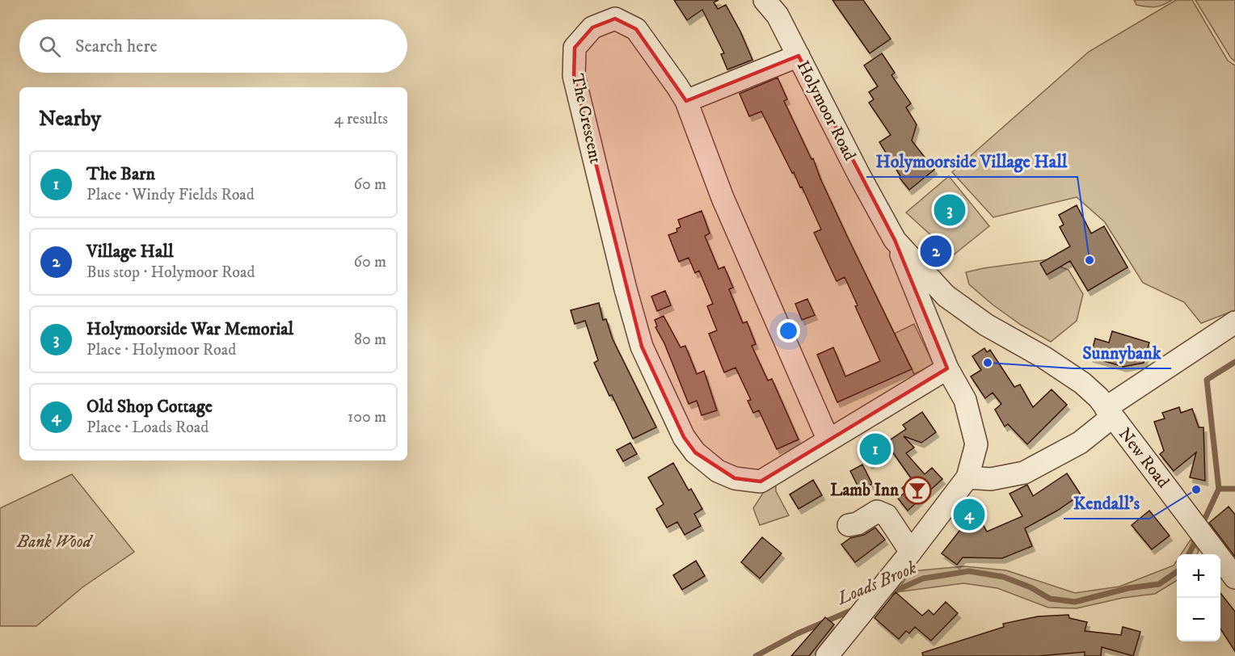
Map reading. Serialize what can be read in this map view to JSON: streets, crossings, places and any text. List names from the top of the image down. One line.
{"streets":{"street":["Holymoor Road","The Crescent","New Road"]},"crossings":[["Holymoor Road","New Road"]],"water":["Loads Brook"],"parks":["Bank Wood"],"places":{"other":["Holymoorside Village Hall","Sunnybank","Kendall's"],"bar":["Lamb Inn"]},"page":{"search":"Search here","heading":["Nearby","4 results"],"list":[{"mark":"1","name":"The Barn","note":"Place · Windy Fields Road","value":"60 m"},{"mark":"2","name":"Village Hall","note":"Bus stop · Holymoor Road","value":"60 m"},{"mark":"3","name":"Holymoorside War Memorial","note":"Place · Holymoor Road","value":"80 m"},{"mark":"4","name":"Old Shop Cottage","note":"Place · Loads Road","value":"100 m"}],"pins":["3","2","1","4"],"map_buttons":["+","−"]}}
